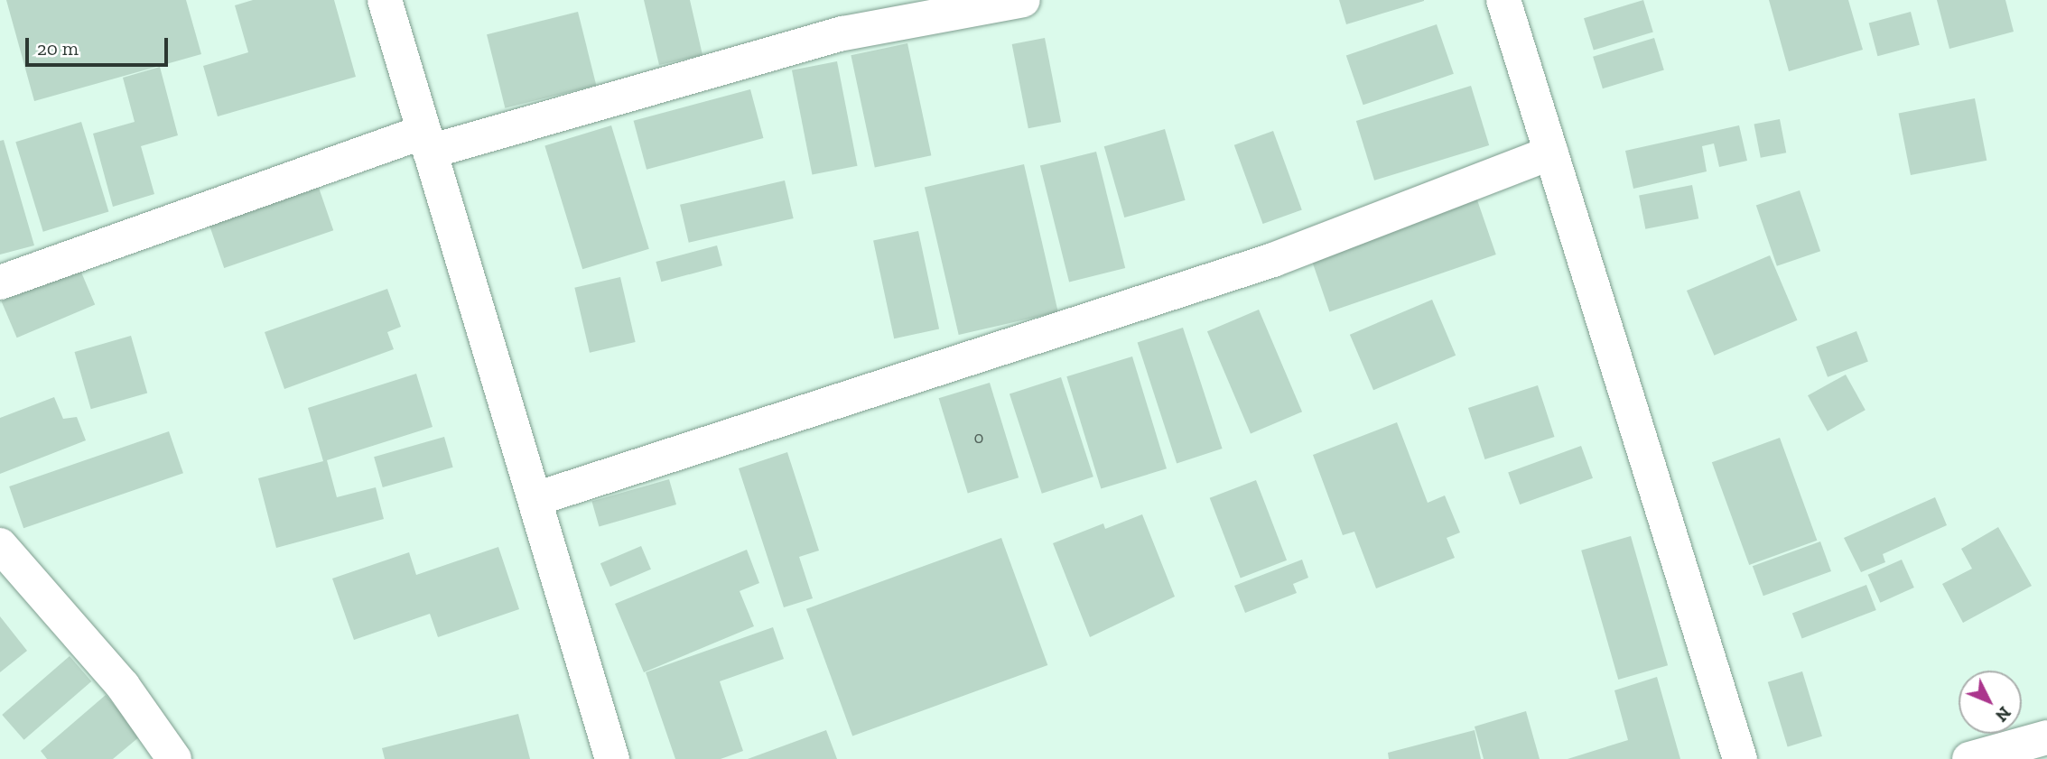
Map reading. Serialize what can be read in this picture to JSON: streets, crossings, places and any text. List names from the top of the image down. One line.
{"house_numbers":["0"],"scale_bar":"20 m","north":"bottom right"}
